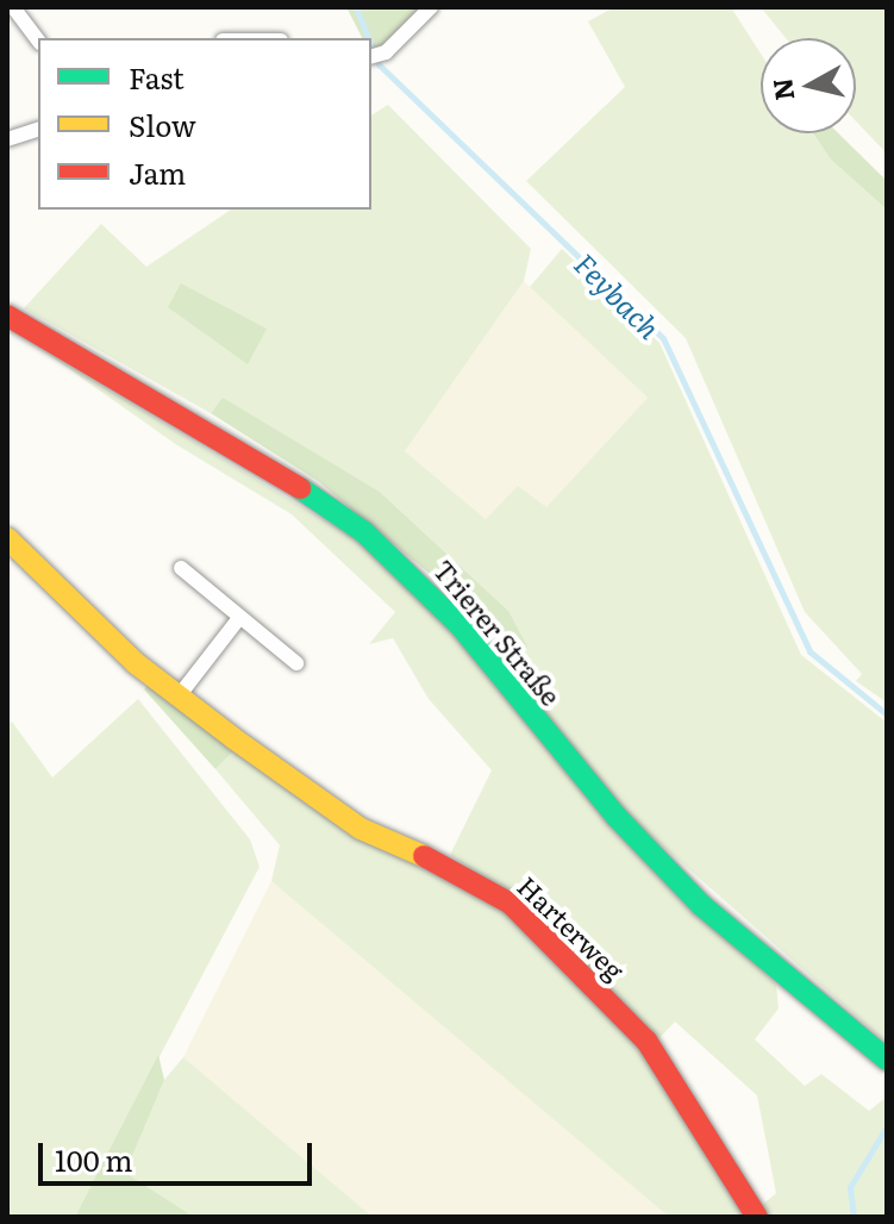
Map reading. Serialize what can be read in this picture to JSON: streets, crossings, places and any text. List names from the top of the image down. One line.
{"streets":{"main road":["Trierer Straße","Harterweg"]},"water":["Feybach"],"legend":["Fast","Slow","Jam"],"scale_bar":"100 m","north":"left"}
